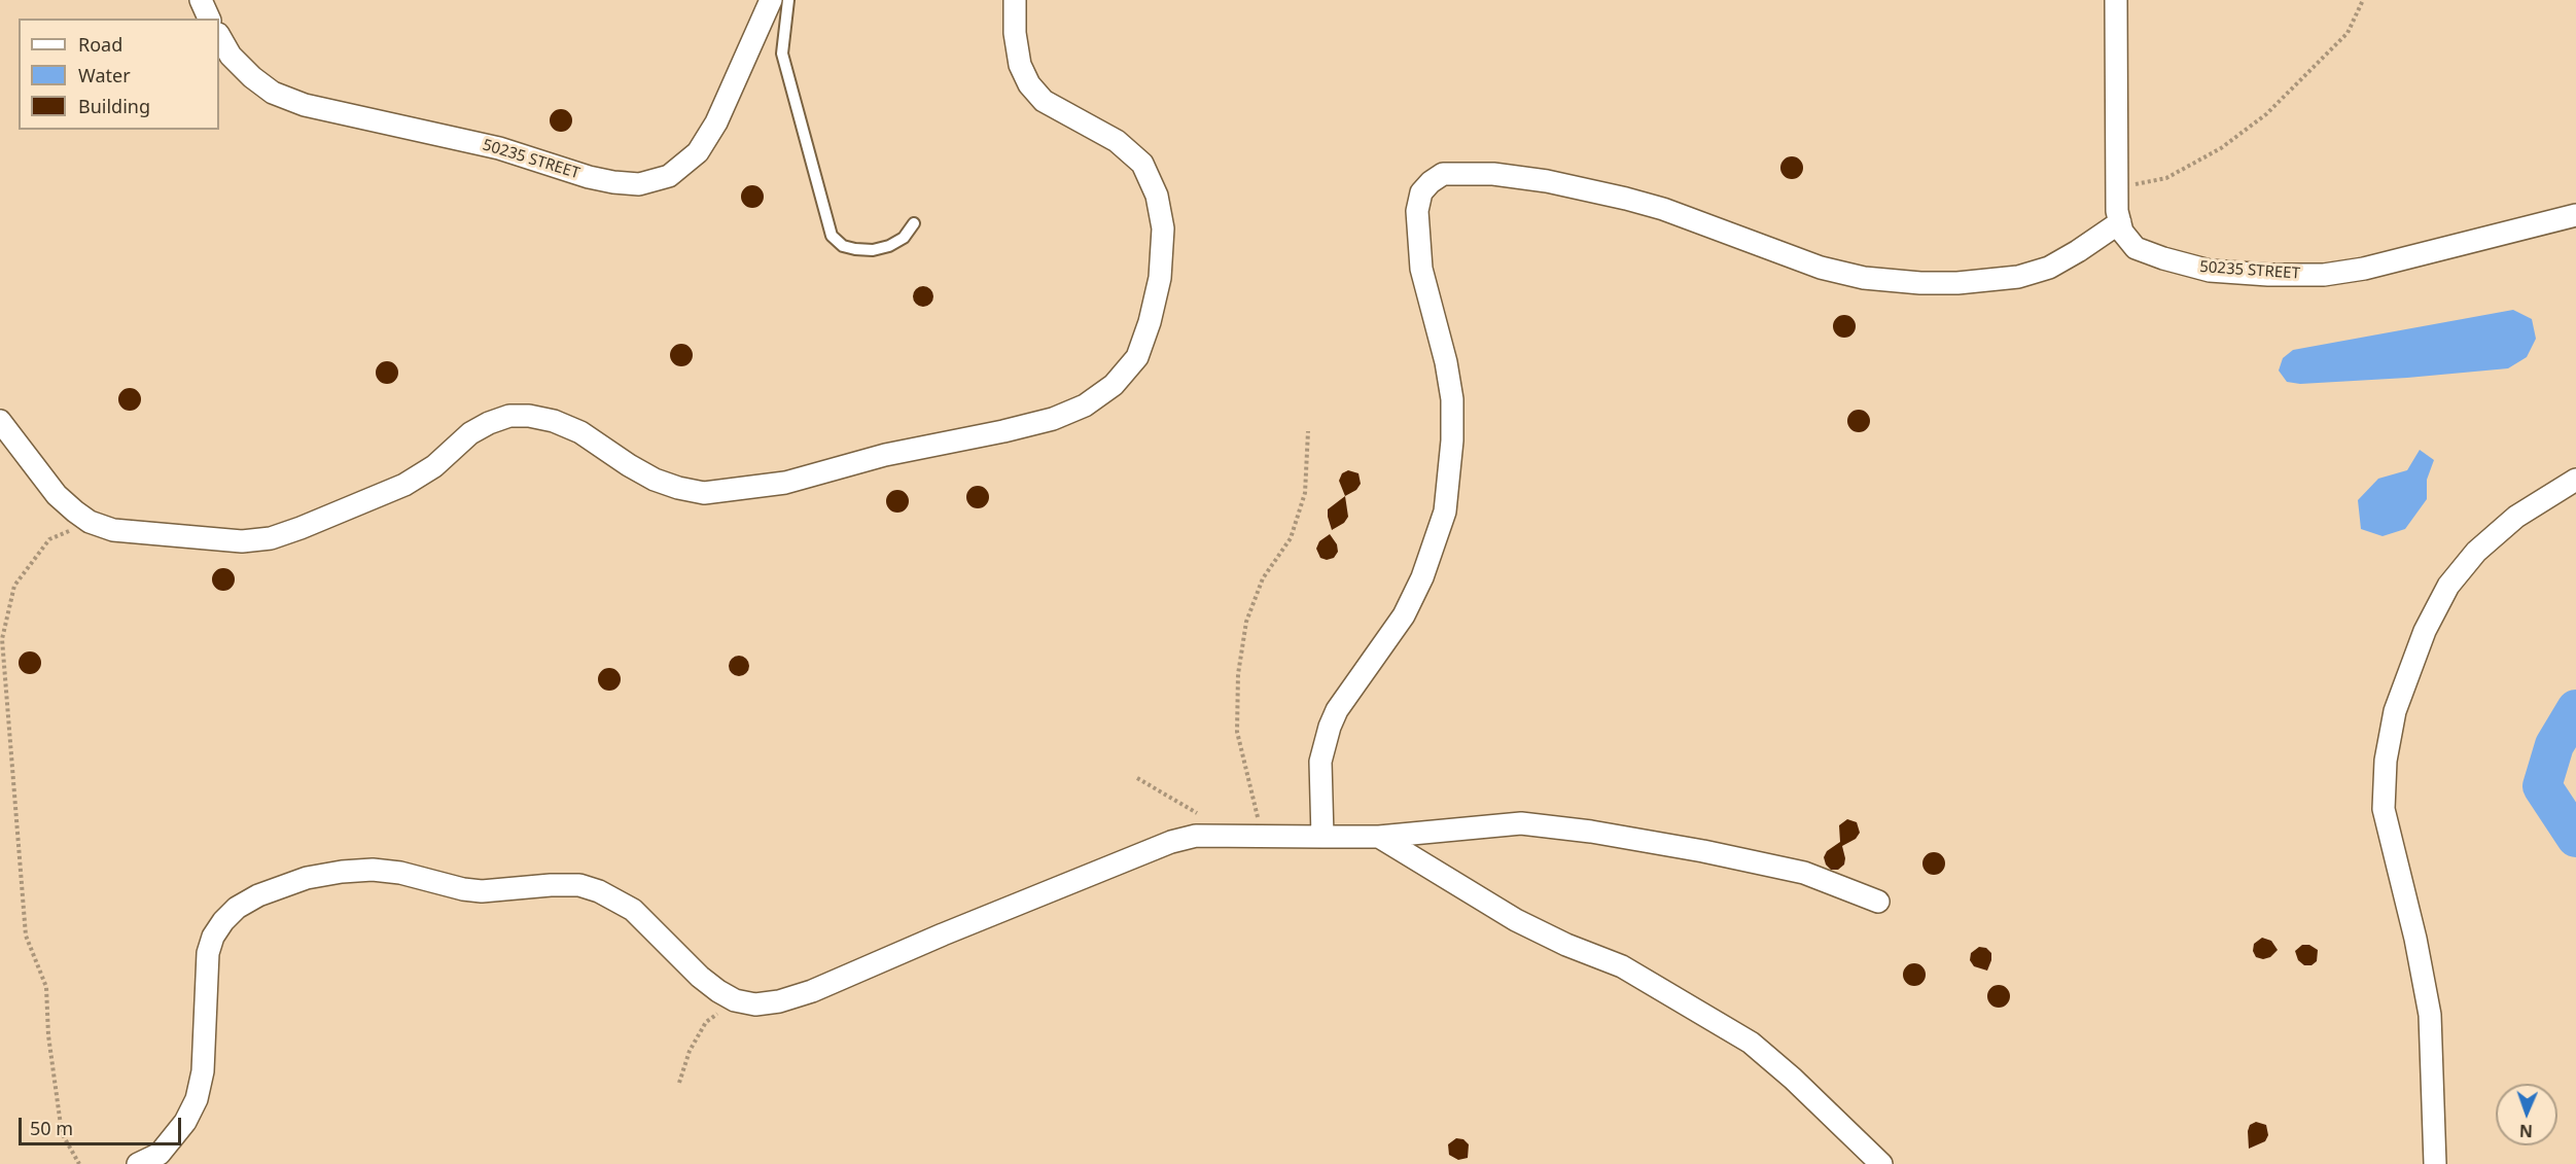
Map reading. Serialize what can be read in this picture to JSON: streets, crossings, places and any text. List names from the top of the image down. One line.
{"streets":{"street":["50235 STREET"]},"legend":["Road","Water","Building"],"scale_bar":"50 m","north":"bottom"}
